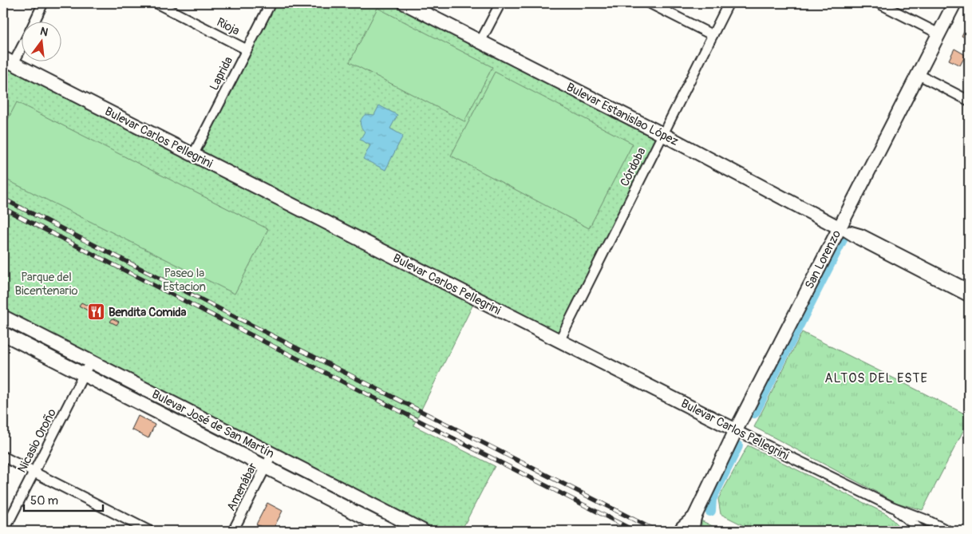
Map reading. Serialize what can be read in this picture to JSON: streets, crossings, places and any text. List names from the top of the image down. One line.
{"streets":{"main road":["Bulevar Estanislao López","Bulevar Carlos Pellegrini","San Lorenzo","Bulevar José de San Martín"],"street":["Rioja","Laprida","Córdoba","Nicasio Oroño","Amenábar"]},"crossings":[["Rioja","Laprida"],["Laprida","Bulevar Carlos Pellegrini"],["Bulevar Estanislao López","Córdoba"],["Bulevar Estanislao López","San Lorenzo"],["Bulevar Carlos Pellegrini","Córdoba"],["Bulevar Carlos Pellegrini","San Lorenzo"],["Bulevar José de San Martín","Nicasio Oroño"],["Bulevar José de San Martín","Amenábar"]],"districts":["ALTOS DEL ESTE"],"parks":["Paseo la Estacion","Parque del Bicentenario"],"places":{"restaurant":["Bendita Comida"]},"scale_bar":"50 m","north":"top"}
